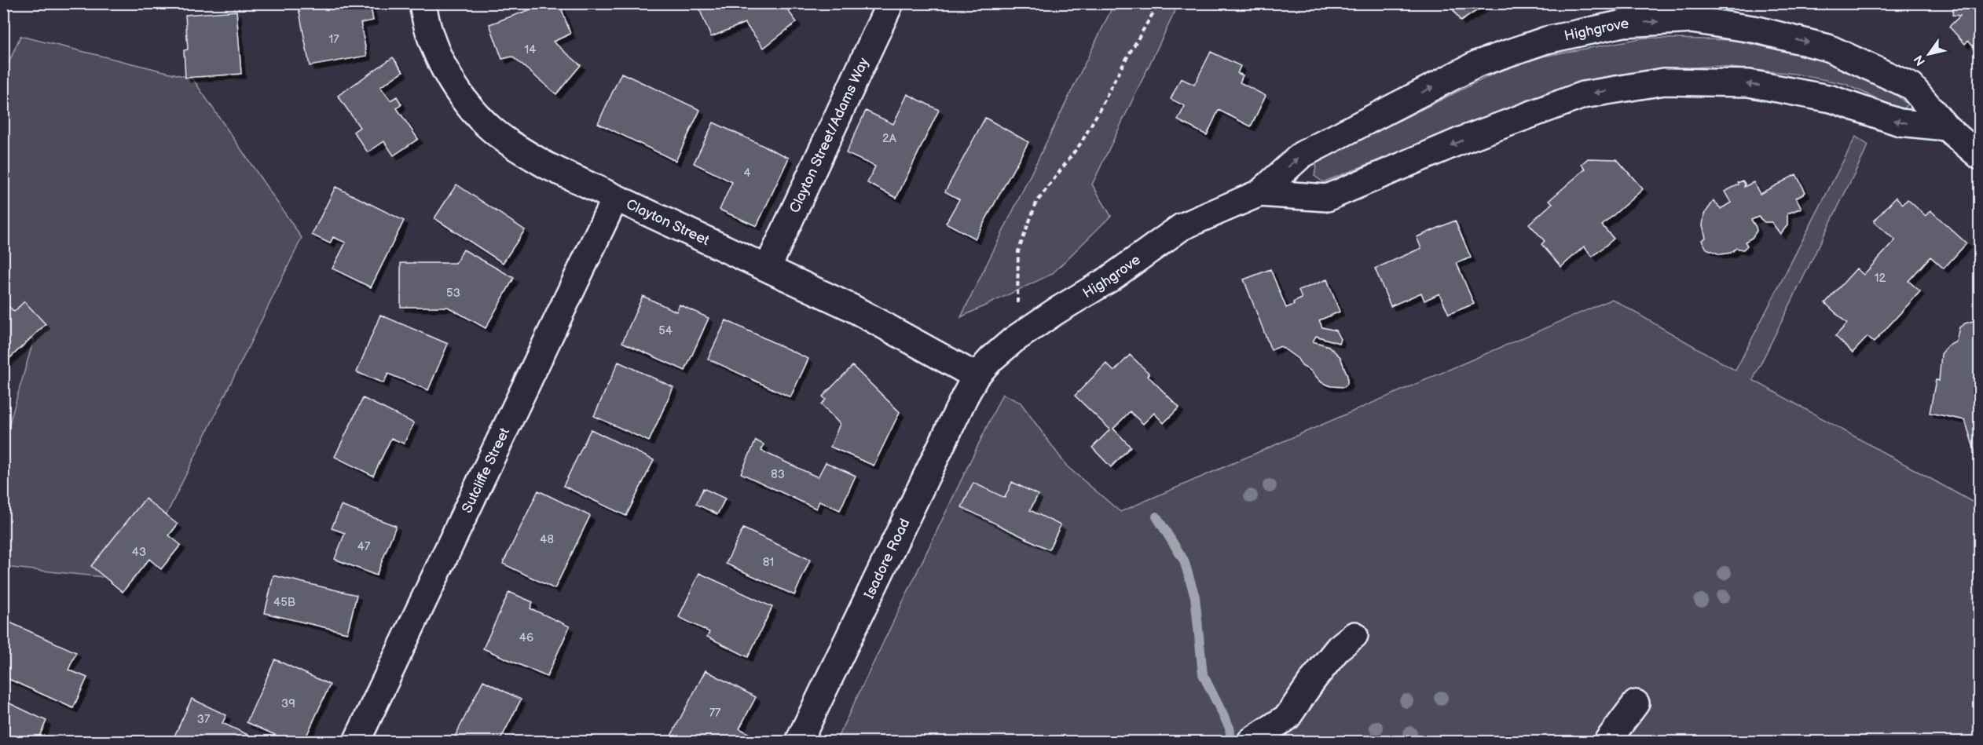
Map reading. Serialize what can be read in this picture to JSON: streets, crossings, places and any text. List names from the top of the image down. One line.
{"streets":{"street":["Highgrove","Clayton Street/Adams Way","Clayton Street","Sutcliffe Street","Isadore Road"]},"crossings":[["Highgrove","Clayton Street"],["Highgrove","Isadore Road"],["Clayton Street/Adams Way","Clayton Street"],["Clayton Street","Sutcliffe Street"],["Clayton Street","Isadore Road"]],"house_numbers":["17","14","2A","4","12","53","54","83","48","47","43","81","45B","46","39","77","37"],"north":"bottom left"}
